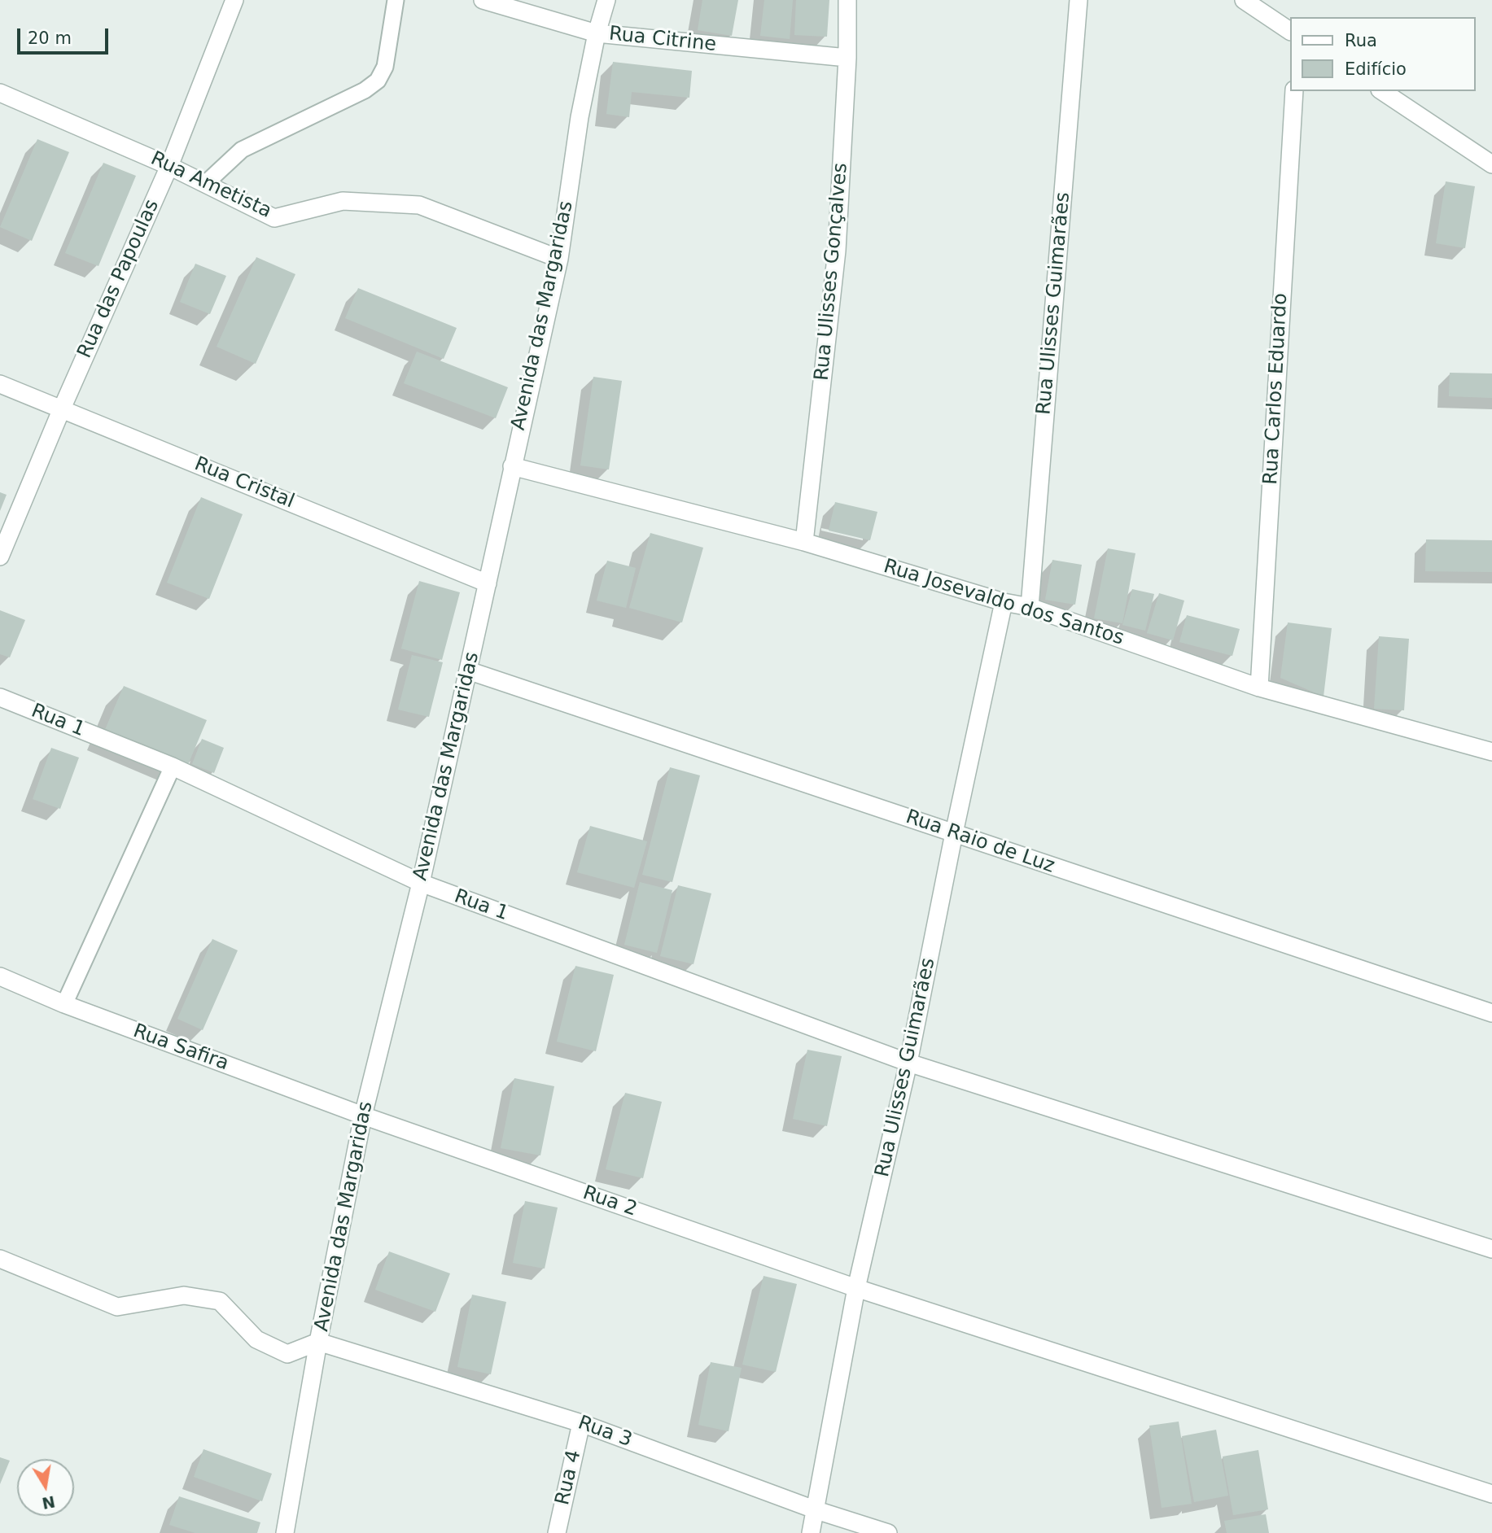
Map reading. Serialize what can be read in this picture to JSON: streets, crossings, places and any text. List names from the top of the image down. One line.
{"streets":{"street":["Rua Citrine","Rua Ametista","Rua Ulisses Gonçalves","Rua das Papoulas","Rua Ulisses Guimarães","Avenida das Margaridas","Rua Carlos Eduardo","Rua Cristal","Rua Josevaldo dos Santos","Rua 1","Rua Raio de Luz","Rua Safira","Rua 2","Rua 3","Rua 4"]},"crossings":[["Rua Citrine","Rua Ulisses Gonçalves"],["Rua Citrine","Avenida das Margaridas"],["Rua Ametista","Rua das Papoulas"],["Rua Ametista","Avenida das Margaridas"],["Rua Ulisses Gonçalves","Rua Josevaldo dos Santos"],["Rua das Papoulas","Rua Cristal"],["Rua Ulisses Guimarães","Rua Josevaldo dos Santos"],["Rua Ulisses Guimarães","Rua 1"],["Rua Ulisses Guimarães","Rua Raio de Luz"],["Rua Ulisses Guimarães","Rua 2"],["Rua Ulisses Guimarães","Rua 3"],["Avenida das Margaridas","Rua Cristal"],["Avenida das Margaridas","Rua Josevaldo dos Santos"],["Avenida das Margaridas","Rua 1"],["Avenida das Margaridas","Rua Raio de Luz"],["Avenida das Margaridas","Rua Safira"],["Avenida das Margaridas","Rua 2"],["Avenida das Margaridas","Rua 3"],["Rua Carlos Eduardo","Rua Josevaldo dos Santos"],["Rua Safira","Rua 2"],["Rua 3","Rua 4"]],"legend":["Rua","Edifício"],"scale_bar":"20 m","north":"bottom"}
